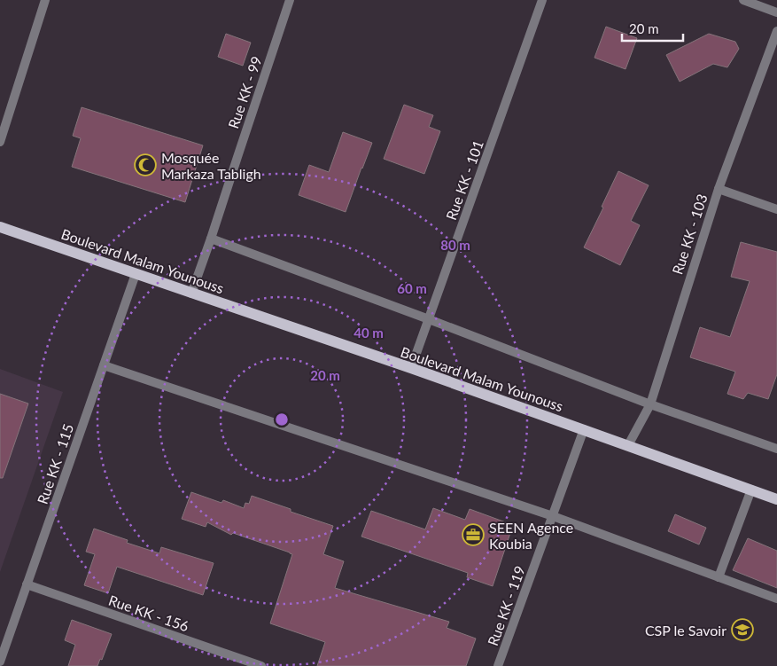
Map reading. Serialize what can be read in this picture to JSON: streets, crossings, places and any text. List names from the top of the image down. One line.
{"streets":{"main road":["Boulevard Malam Younouss"],"street":["Rue KK - 99","Rue KK - 101","Rue KK - 103","Rue KK - 115","Rue KK - 119","Rue KK - 156"]},"crossings":[["Rue KK - 99","Boulevard Malam Younouss"],["Rue KK - 101","Boulevard Malam Younouss"],["Rue KK - 103","Boulevard Malam Younouss"],["Boulevard Malam Younouss","Rue KK - 115"],["Boulevard Malam Younouss","Rue KK - 119"],["Rue KK - 115","Rue KK - 156"]],"places":{"mosque":["Mosquée Markaza Tabligh"],"office":["SEEN Agence Koubia"],"school or university":["CSP le Savoir"]},"scale_bar":"20 m","rings":["80 m","60 m","40 m","20 m"]}
